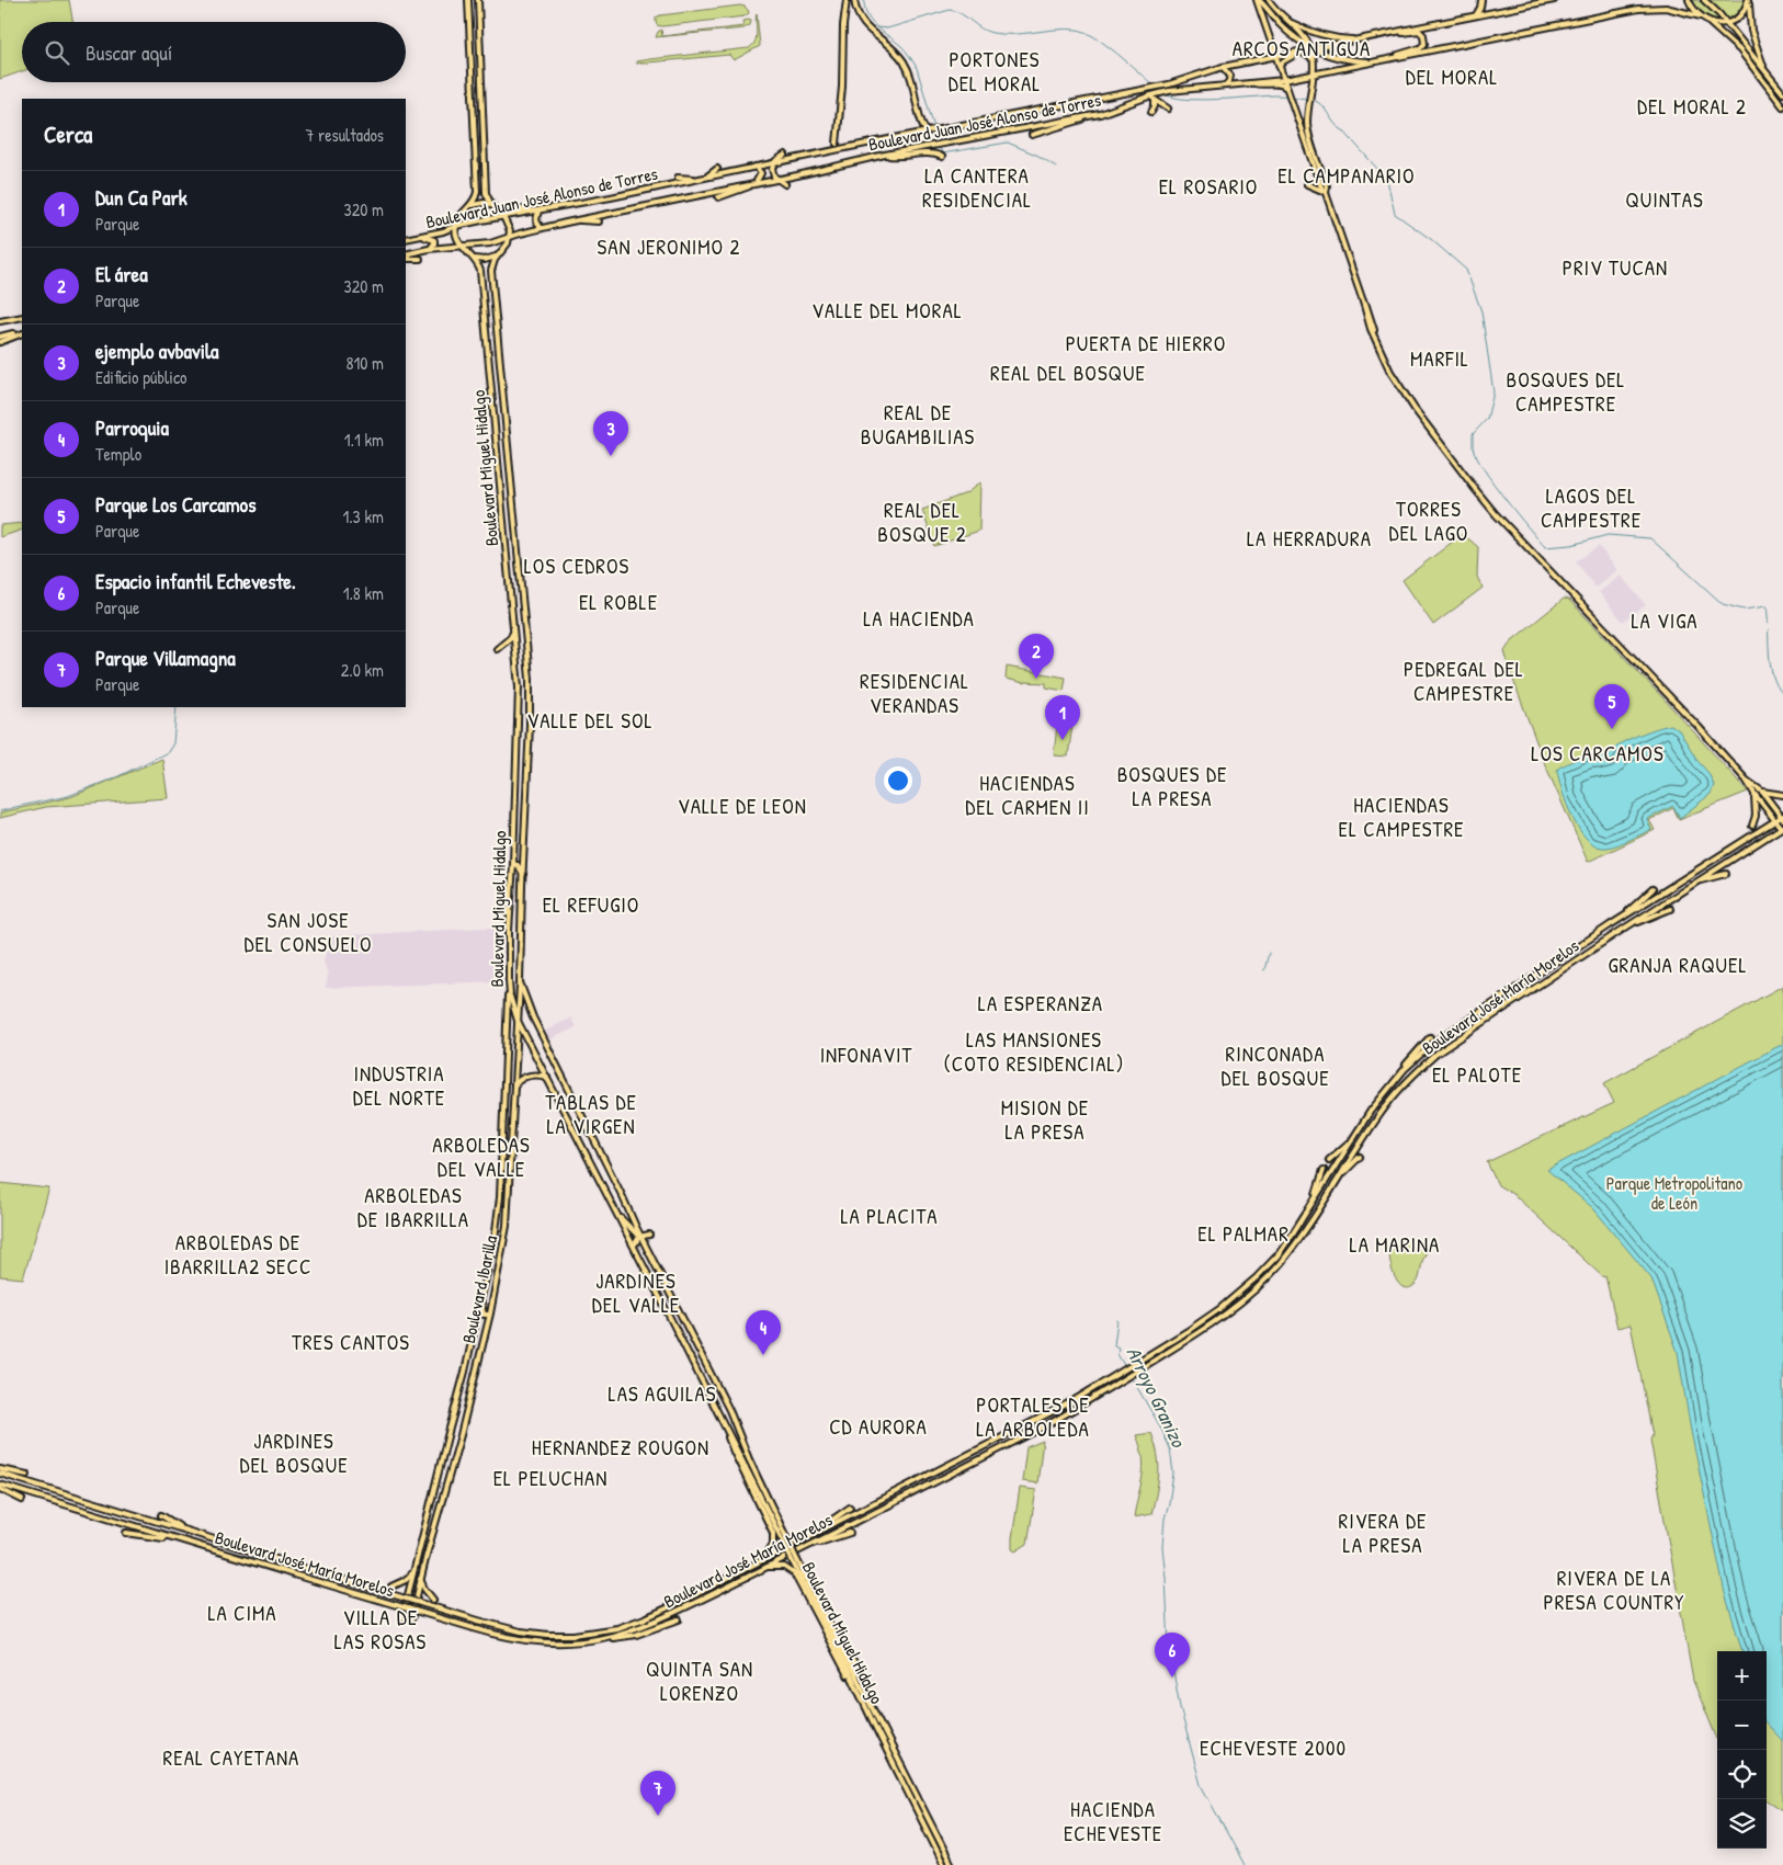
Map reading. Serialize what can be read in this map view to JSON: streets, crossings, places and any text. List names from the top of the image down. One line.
{"streets":{"main road":["Boulevard Juan José Alonso de Torres","Boulevard Miguel Hidalgo","Boulevard José María Morelos","Boulevard Ibarilla"]},"crossings":[["Boulevard Juan José Alonso de Torres","Boulevard Miguel Hidalgo"],["Boulevard Miguel Hidalgo","Boulevard Ibarilla"]],"districts":["ARCOS ANTIGUA","PORTONES DEL MORAL","DEL MORAL","DEL MORAL 2","LA CANTERA RESIDENCIAL","EL CAMPANARIO","EL ROSARIO","QUINTAS","SAN JERONIMO 2","PRIV TUCAN","VALLE DEL MORAL","PUERTA DE HIERRO","MARFIL","REAL DEL BOSQUE","BOSQUES DEL CAMPESTRE","REAL DE BUGAMBILIAS","LAGOS DEL CAMPESTRE","TORRES DEL LAGO","REAL DEL BOSQUE 2","LA HERRADURA","LOS CEDROS","EL ROBLE","LA HACIENDA","LA VIGA","PEDREGAL DEL CAMPESTRE","RESIDENCIAL VERANDAS","VALLE DEL SOL","LOS CARCAMOS","BOSQUES DE LA PRESA","HACIENDAS DEL CARMEN II","HACIENDAS EL CAMPESTRE","VALLE DE LEON","EL REFUGIO","SAN JOSE DEL CONSUELO","GRANJA RAQUEL","LA ESPERANZA","LAS MANSIONES (COTO RESIDENCIAL)","RINCONADA DEL BOSQUE","INFONAVIT","INDUSTRIA DEL NORTE","EL PALOTE","TABLAS DE LA VIRGEN","MISION DE LA PRESA","ARBOLEDAS DEL VALLE","ARBOLEDAS DE IBARRILLA","LA PLACITA","EL PALMAR","ARBOLEDAS DE IBARRILLA2 SECC","LA MARINA","JARDINES DEL VALLE","TRES CANTOS","LAS AGUILAS","PORTALES DE LA ARBOLEDA","CD AURORA","JARDINES DEL BOSQUE","HERNANDEZ ROUGON","EL PELUCHAN","RIVERA DE LA PRESA","RIVERA DE LA PRESA COUNTRY","LA CIMA","VILLA DE LAS ROSAS","QUINTA SAN LORENZO","ECHEVESTE 2000","REAL CAYETANA","HACIENDA ECHEVESTE"],"water":["Arroyo Granizo"],"parks":["Parque Metropolitano de León"],"page":{"search":"Buscar aquí","heading":["Cerca","7 resultados"],"list":[{"mark":"1","name":"Dun Ca Park","note":"Parque","value":"320 m"},{"mark":"2","name":"El área","note":"Parque","value":"320 m"},{"mark":"3","name":"ejemplo avbavila","note":"Edificio público","value":"810 m"},{"mark":"4","name":"Parroquia","note":"Templo","value":"1.1 km"},{"mark":"5","name":"Parque Los Carcamos","note":"Parque","value":"1.3 km"},{"mark":"6","name":"Espacio infantil Echeveste.","note":"Parque","value":"1.8 km"},{"mark":"7","name":"Parque Villamagna","note":"Parque","value":"2.0 km"}],"pins":["3","2","5","1","4","6","7"],"map_buttons":["+","−"]}}
